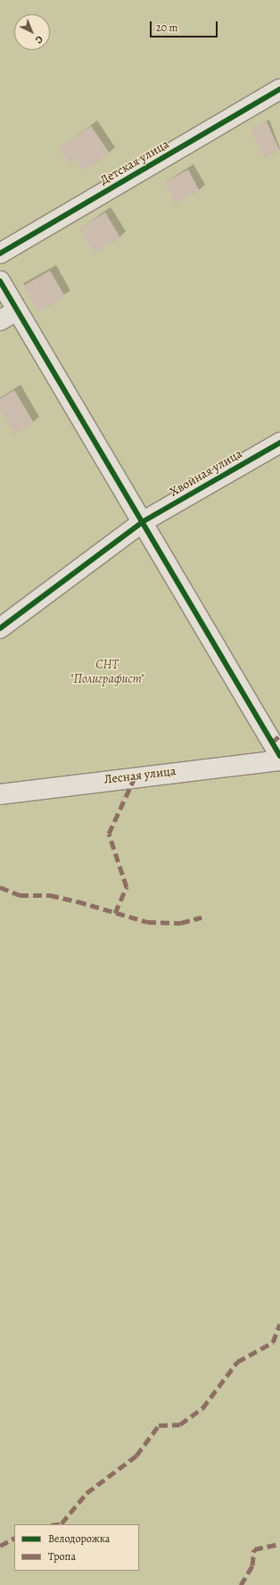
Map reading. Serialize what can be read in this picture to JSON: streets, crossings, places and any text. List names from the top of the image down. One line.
{"streets":{"street":["Детская улица","Хвойная улица","Лесная улица"]},"parks":["СНТ \"Полиграфист\""],"legend":["Велодорожка","Тропа"],"scale_bar":"20 m","north":"bottom right"}
